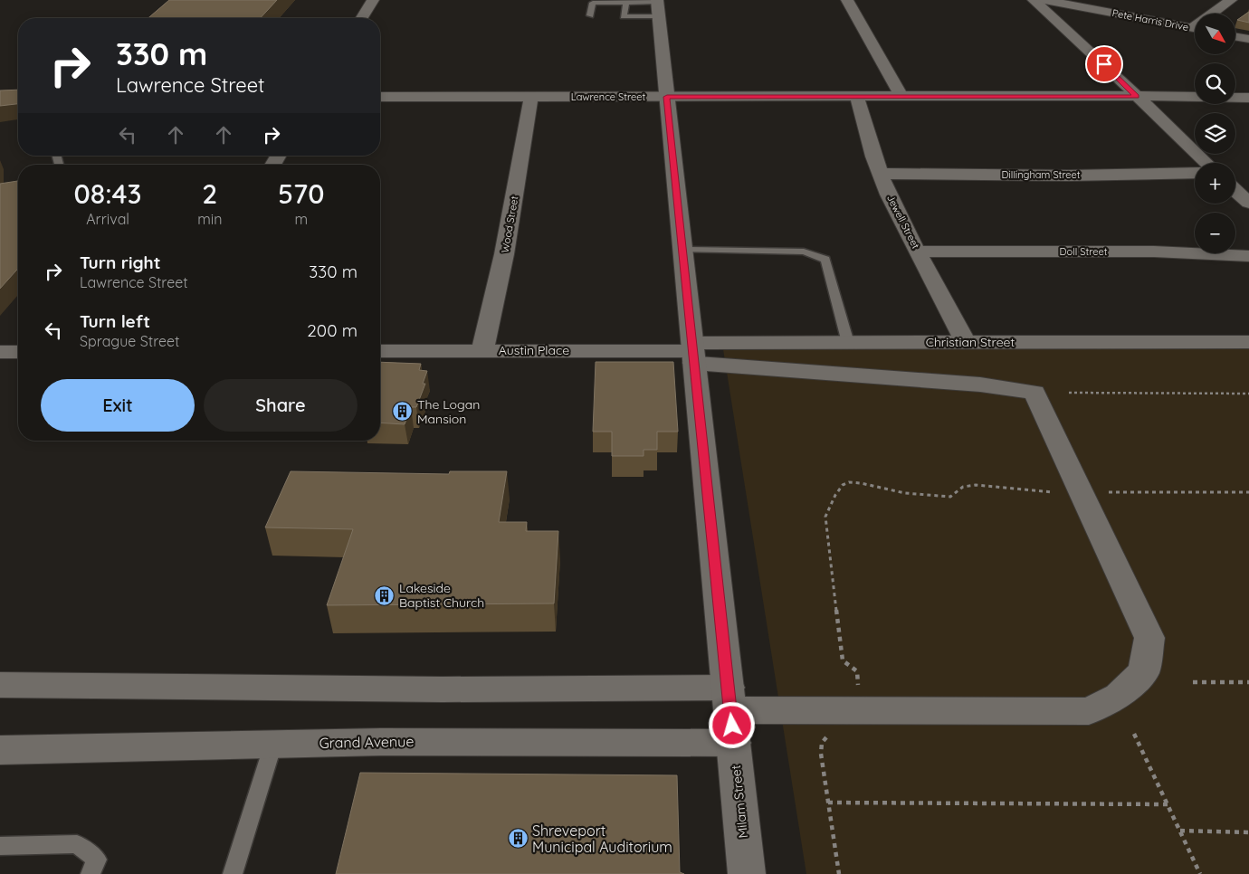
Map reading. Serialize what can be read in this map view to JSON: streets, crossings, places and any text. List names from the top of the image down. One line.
{"streets":{"street":["Pete Harris Drive","Lawrence Street","Dillingham Street","Jewell Street","Wood Street","Doll Street","Christian Street","Austin Place","Grand Avenue","Milam Street"]},"crossings":[["Lawrence Street","Jewell Street"],["Lawrence Street","Wood Street"],["Lawrence Street","Milam Street"],["Dillingham Street","Jewell Street"],["Jewell Street","Doll Street"],["Jewell Street","Christian Street"],["Wood Street","Austin Place"],["Christian Street","Austin Place"],["Christian Street","Milam Street"],["Austin Place","Milam Street"],["Grand Avenue","Milam Street"]],"places":{"building":["The Logan Mansion","Lakeside Baptist Church","Shreveport Municipal Auditorium"]},"north":"bottom right","page":{"map_buttons":["+","−"],"turn":["330 m","Lawrence Street"],"eta":["08:43","Arrival","2","min","570","m"],"list":[{"name":"Turn right","note":"Lawrence Street","value":"330 m"},{"name":"Turn left","note":"Sprague Street","value":"200 m"}],"buttons":["Exit","Share"]}}
